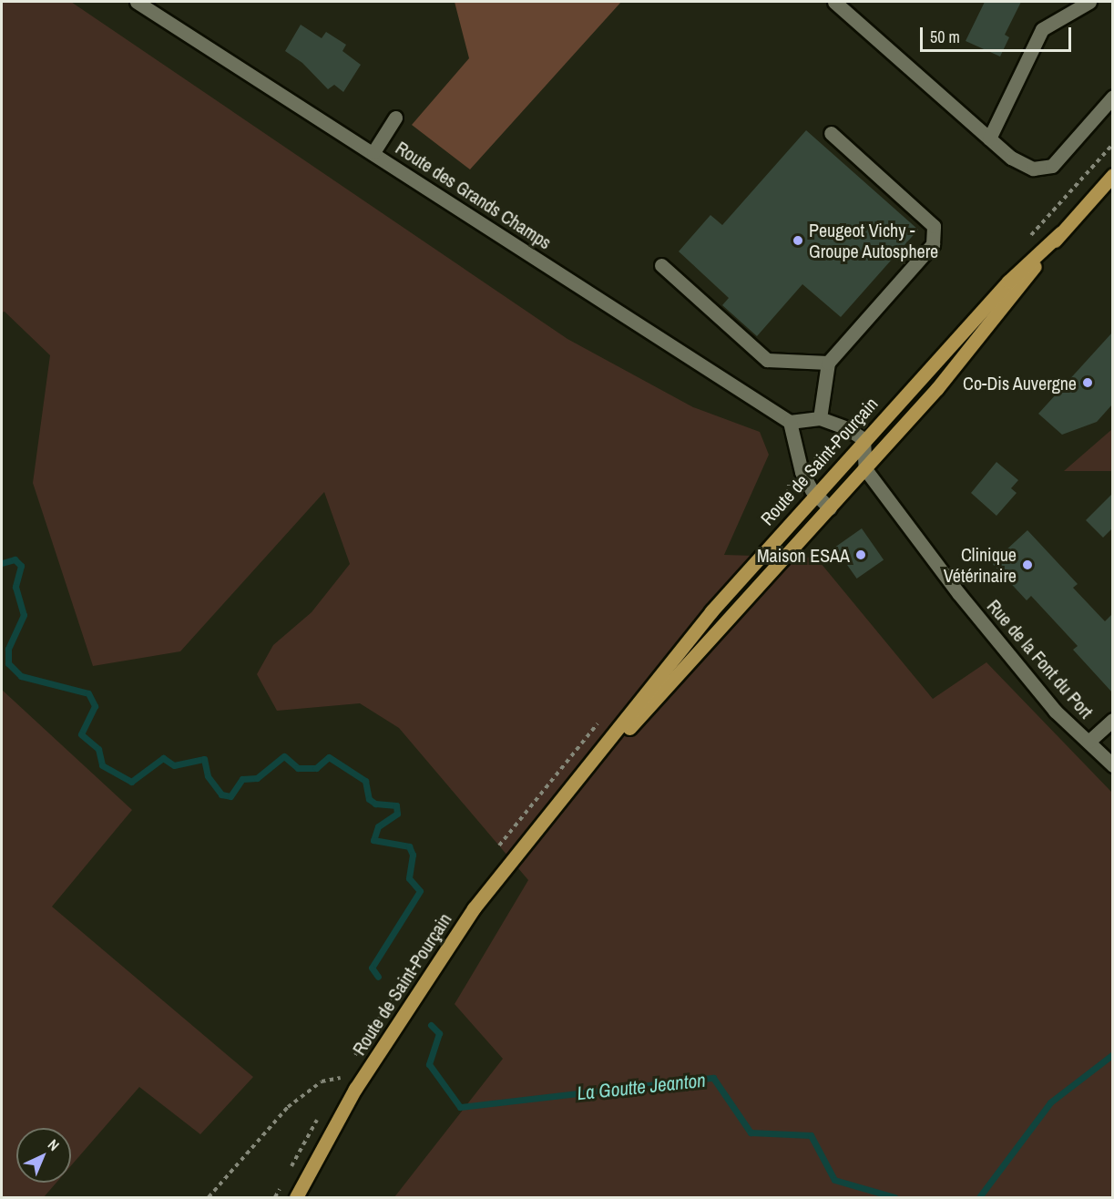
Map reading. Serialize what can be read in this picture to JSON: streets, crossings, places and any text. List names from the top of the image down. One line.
{"streets":{"main road":["Route de Saint-Pourçain"],"street":["Route des Grands Champs","Rue de la Font du Port"]},"crossings":[["Route de Saint-Pourçain","Rue de la Font du Port"]],"water":["La Goutte Jeanton"],"places":["Peugeot Vichy - Groupe Autosphere","Co-Dis Auvergne","Maison ESAA","Clinique Vétérinaire"],"scale_bar":"50 m","north":"top right"}
